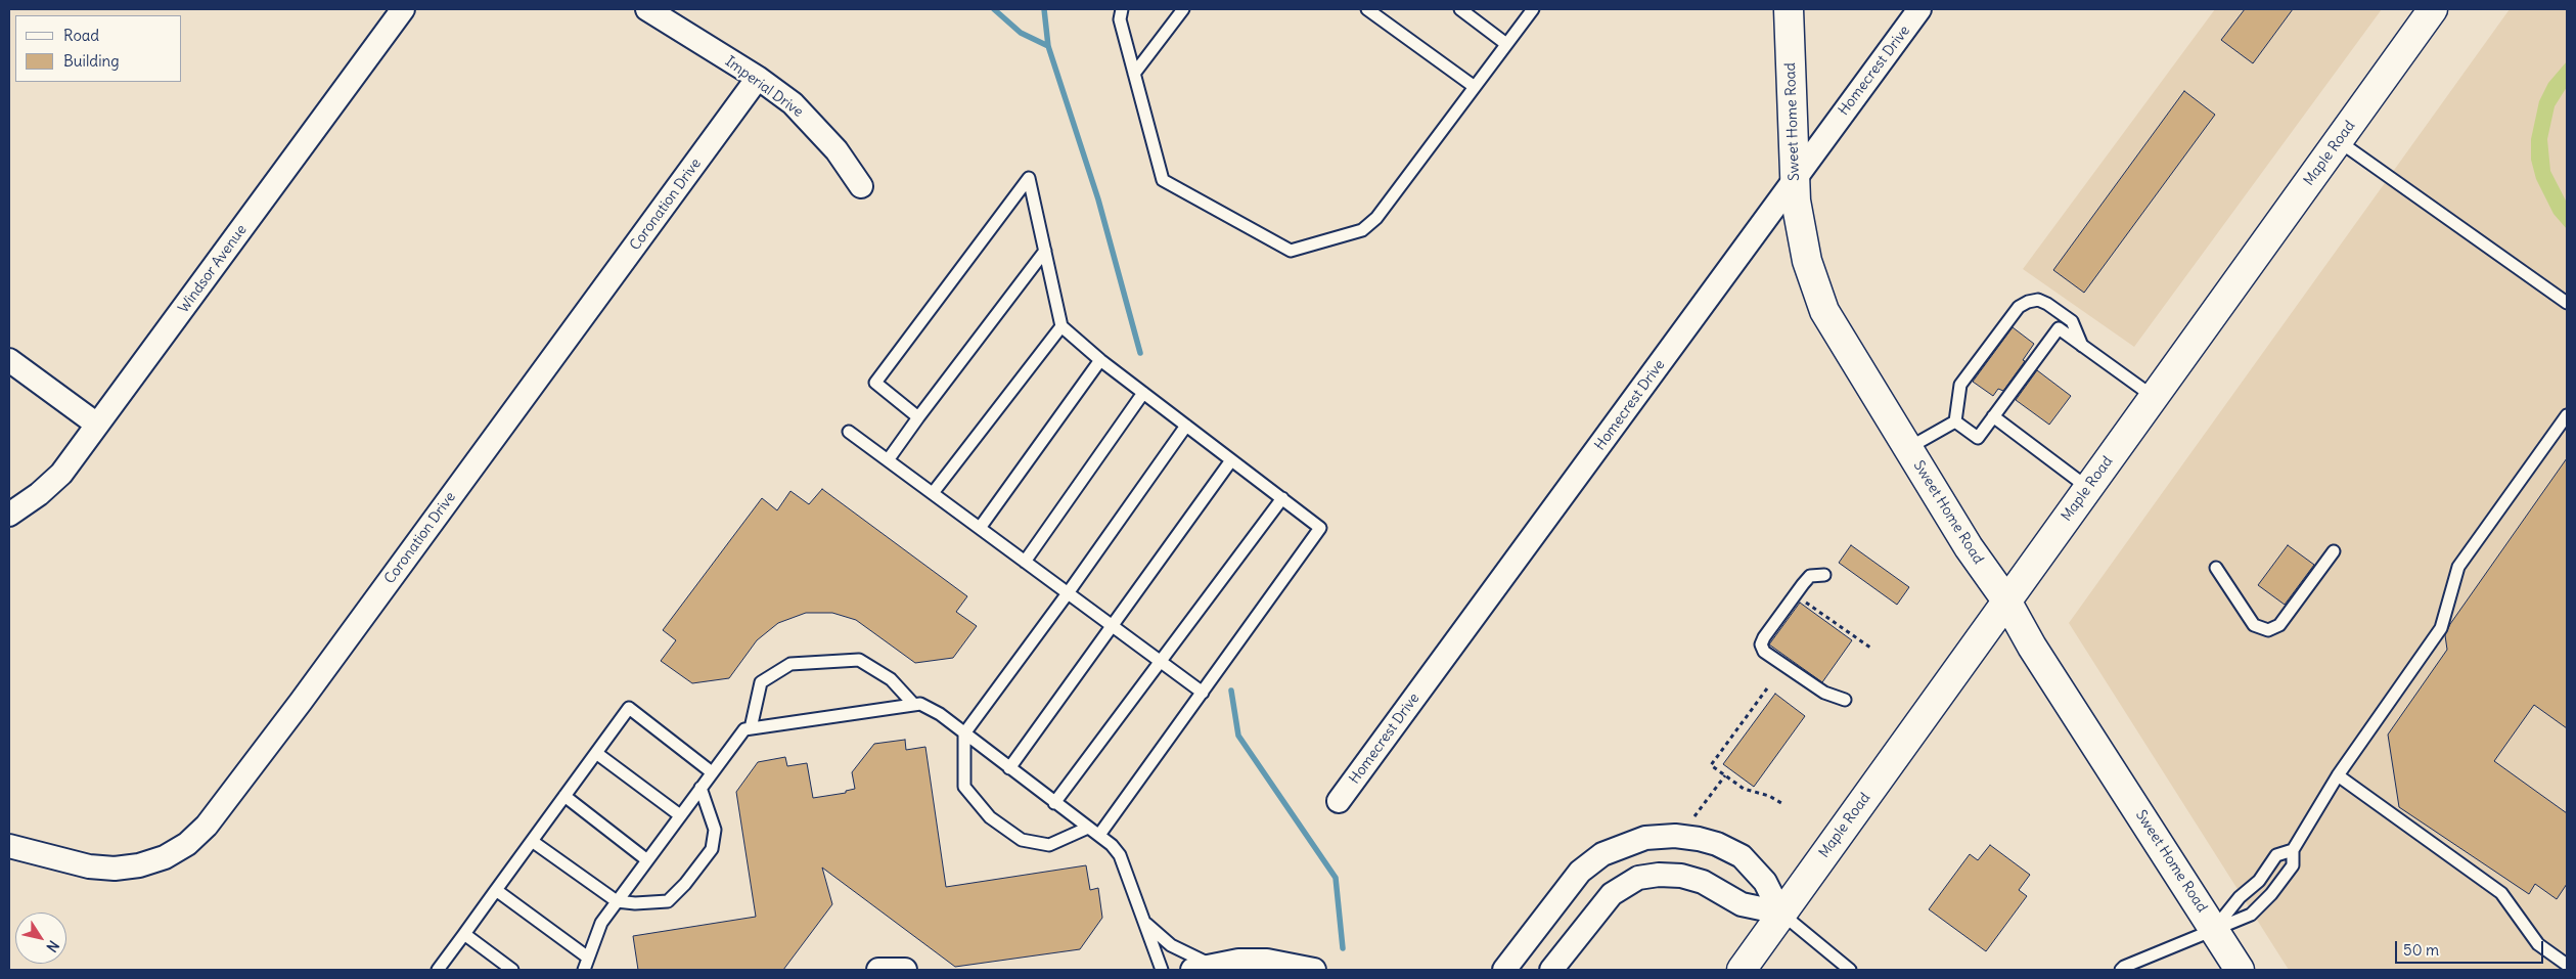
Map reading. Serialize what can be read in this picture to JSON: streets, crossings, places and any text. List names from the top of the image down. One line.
{"streets":{"main road":["Sweet Home Road","Maple Road"],"street":["Homecrest Drive","Imperial Drive","Coronation Drive","Windsor Avenue"]},"crossings":[["Homecrest Drive","Sweet Home Road"],["Imperial Drive","Coronation Drive"],["Sweet Home Road","Maple Road"]],"legend":["Road","Building"],"scale_bar":"50 m","north":"bottom right"}
